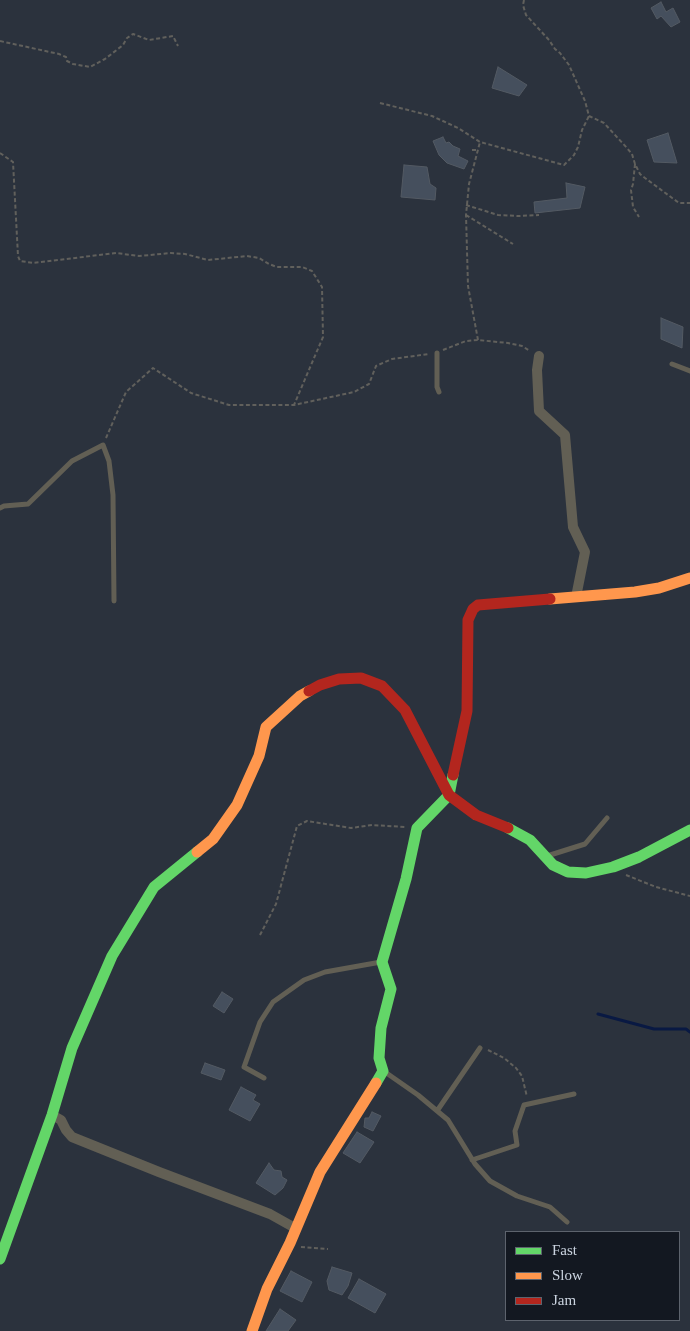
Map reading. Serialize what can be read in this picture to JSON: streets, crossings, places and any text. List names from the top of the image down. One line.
{"legend":["Fast","Slow","Jam"]}
